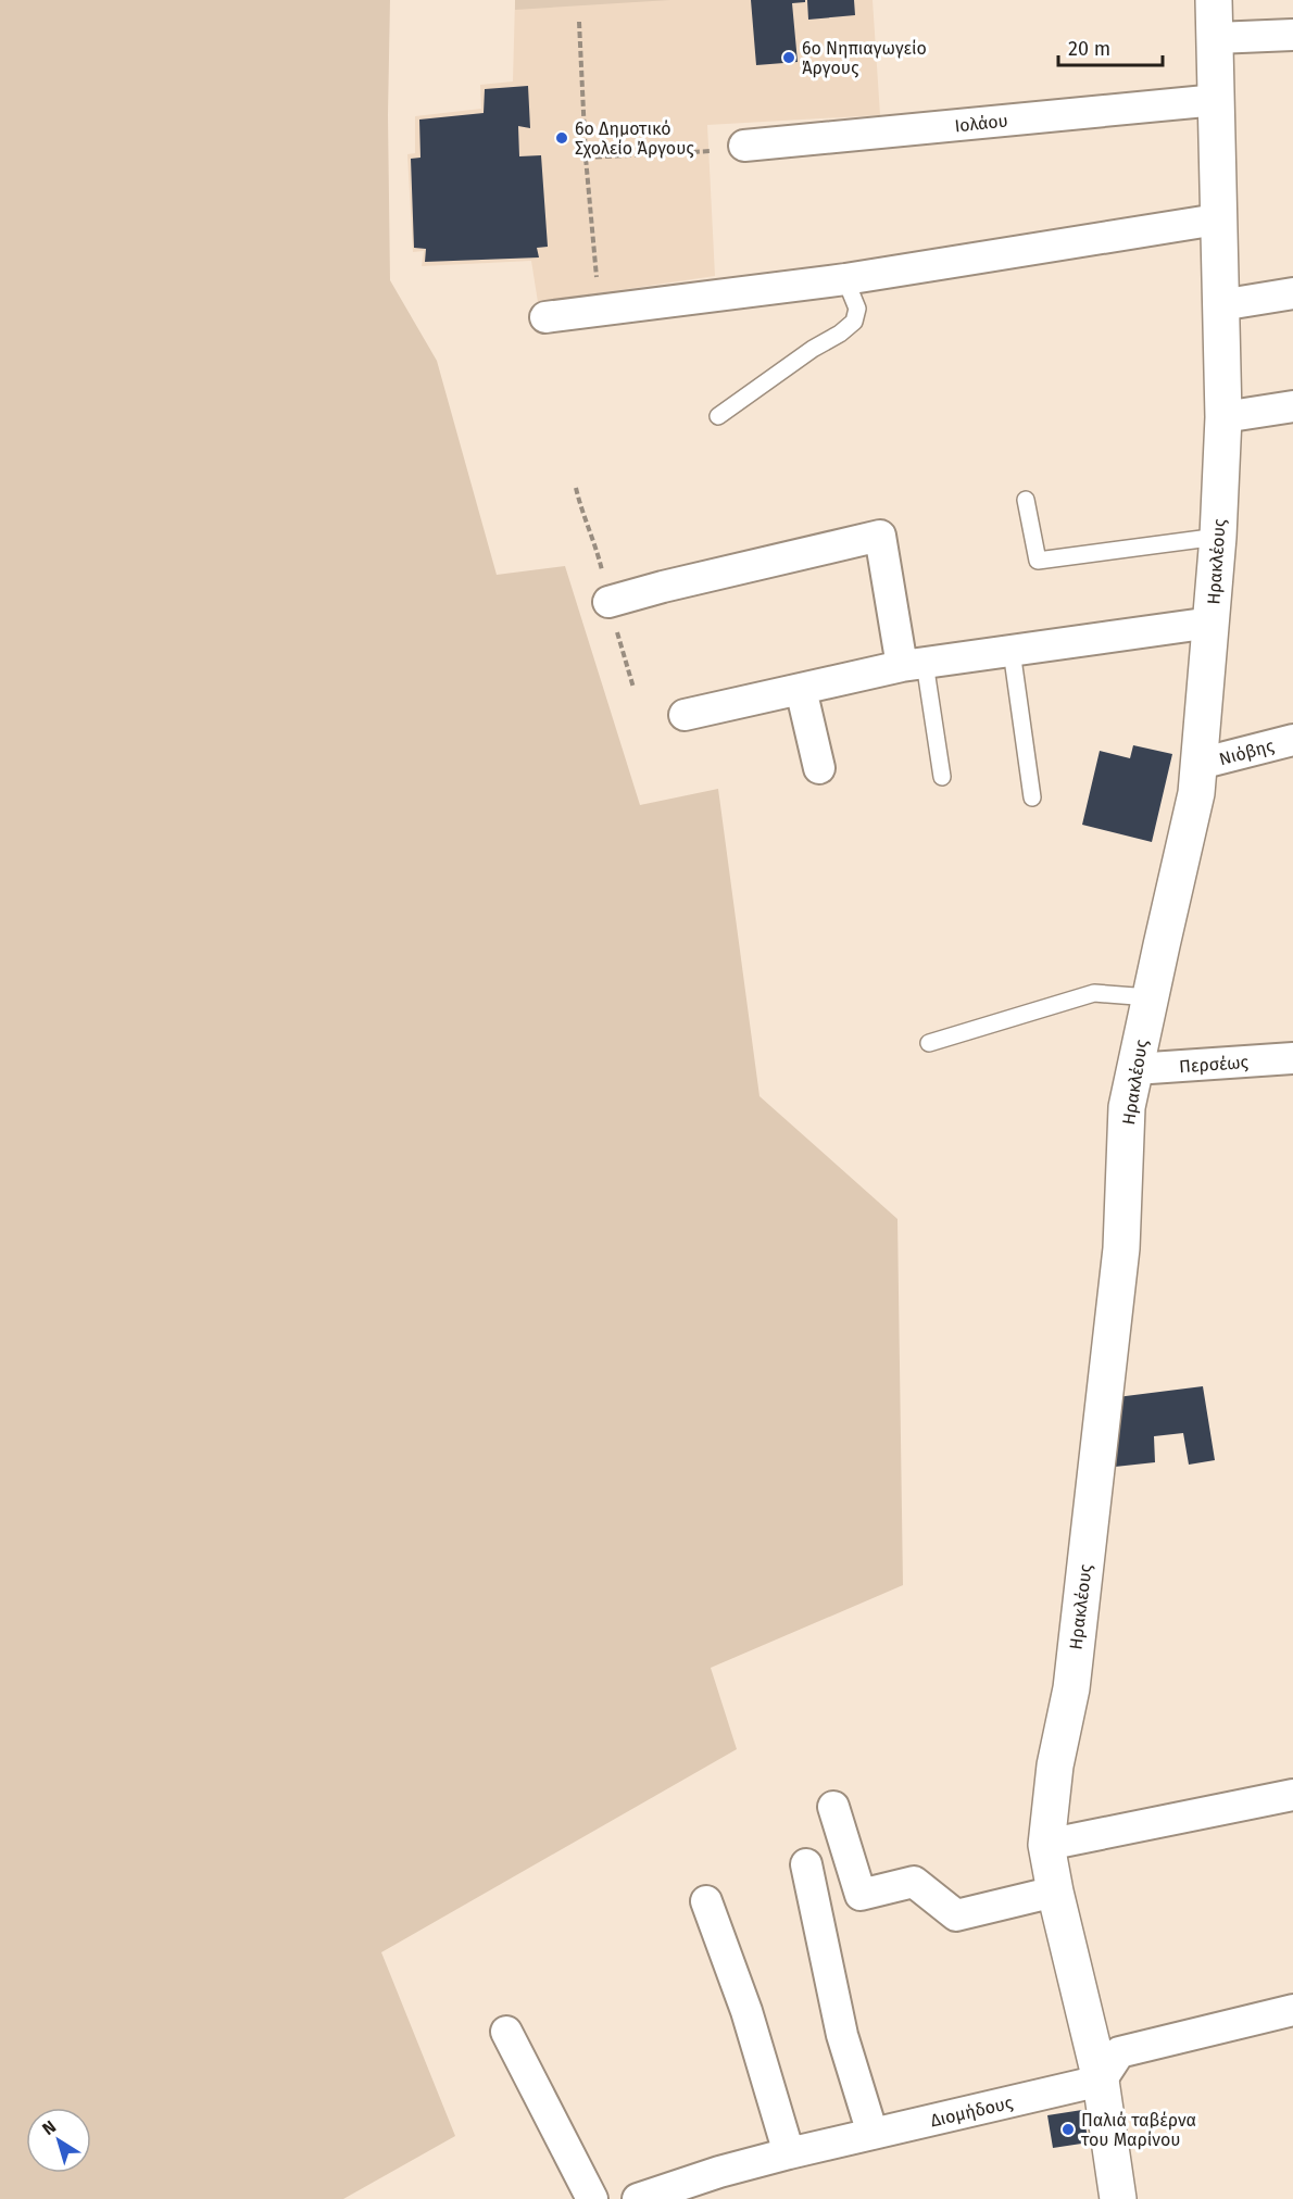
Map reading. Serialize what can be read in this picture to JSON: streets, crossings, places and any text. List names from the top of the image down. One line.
{"streets":{"main road":["Ηρακλέους"],"street":["Ιολάου","Νιόβης","Περσέως","Διομήδους"]},"crossings":[["Ιολάου","Ηρακλέους"],["Ηρακλέους","Νιόβης"],["Ηρακλέους","Περσέως"],["Ηρακλέους","Διομήδους"]],"places":["6ο Νηπιαγωγείο Άργους","6ο Δημοτικό Σχολείο Άργους","Παλιά ταβέρνα του Μαρίνου"],"scale_bar":"20 m","north":"top left"}
